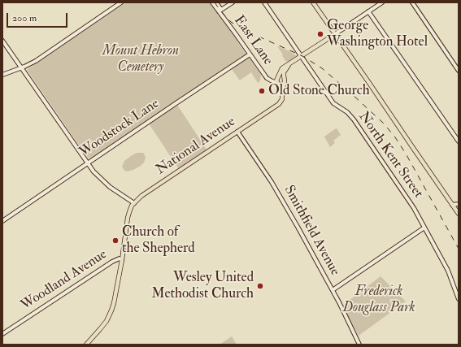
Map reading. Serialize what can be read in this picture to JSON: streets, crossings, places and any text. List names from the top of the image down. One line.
{"streets":{"main road":["East Lane","National Avenue"],"street":["Woodstock Lane","North Kent Street","Smithfield Avenue","Woodland Avenue"]},"crossings":[["East Lane","Woodstock Lane"],["East Lane","National Avenue"],["National Avenue","Smithfield Avenue"],["National Avenue","Woodland Avenue"]],"parks":["Mount Hebron Cemetery","Frederick Douglass Park"],"places":["George Washington Hotel","Old Stone Church","Church of the Shepherd","Wesley United Methodist Church"],"scale_bar":"200 m"}
